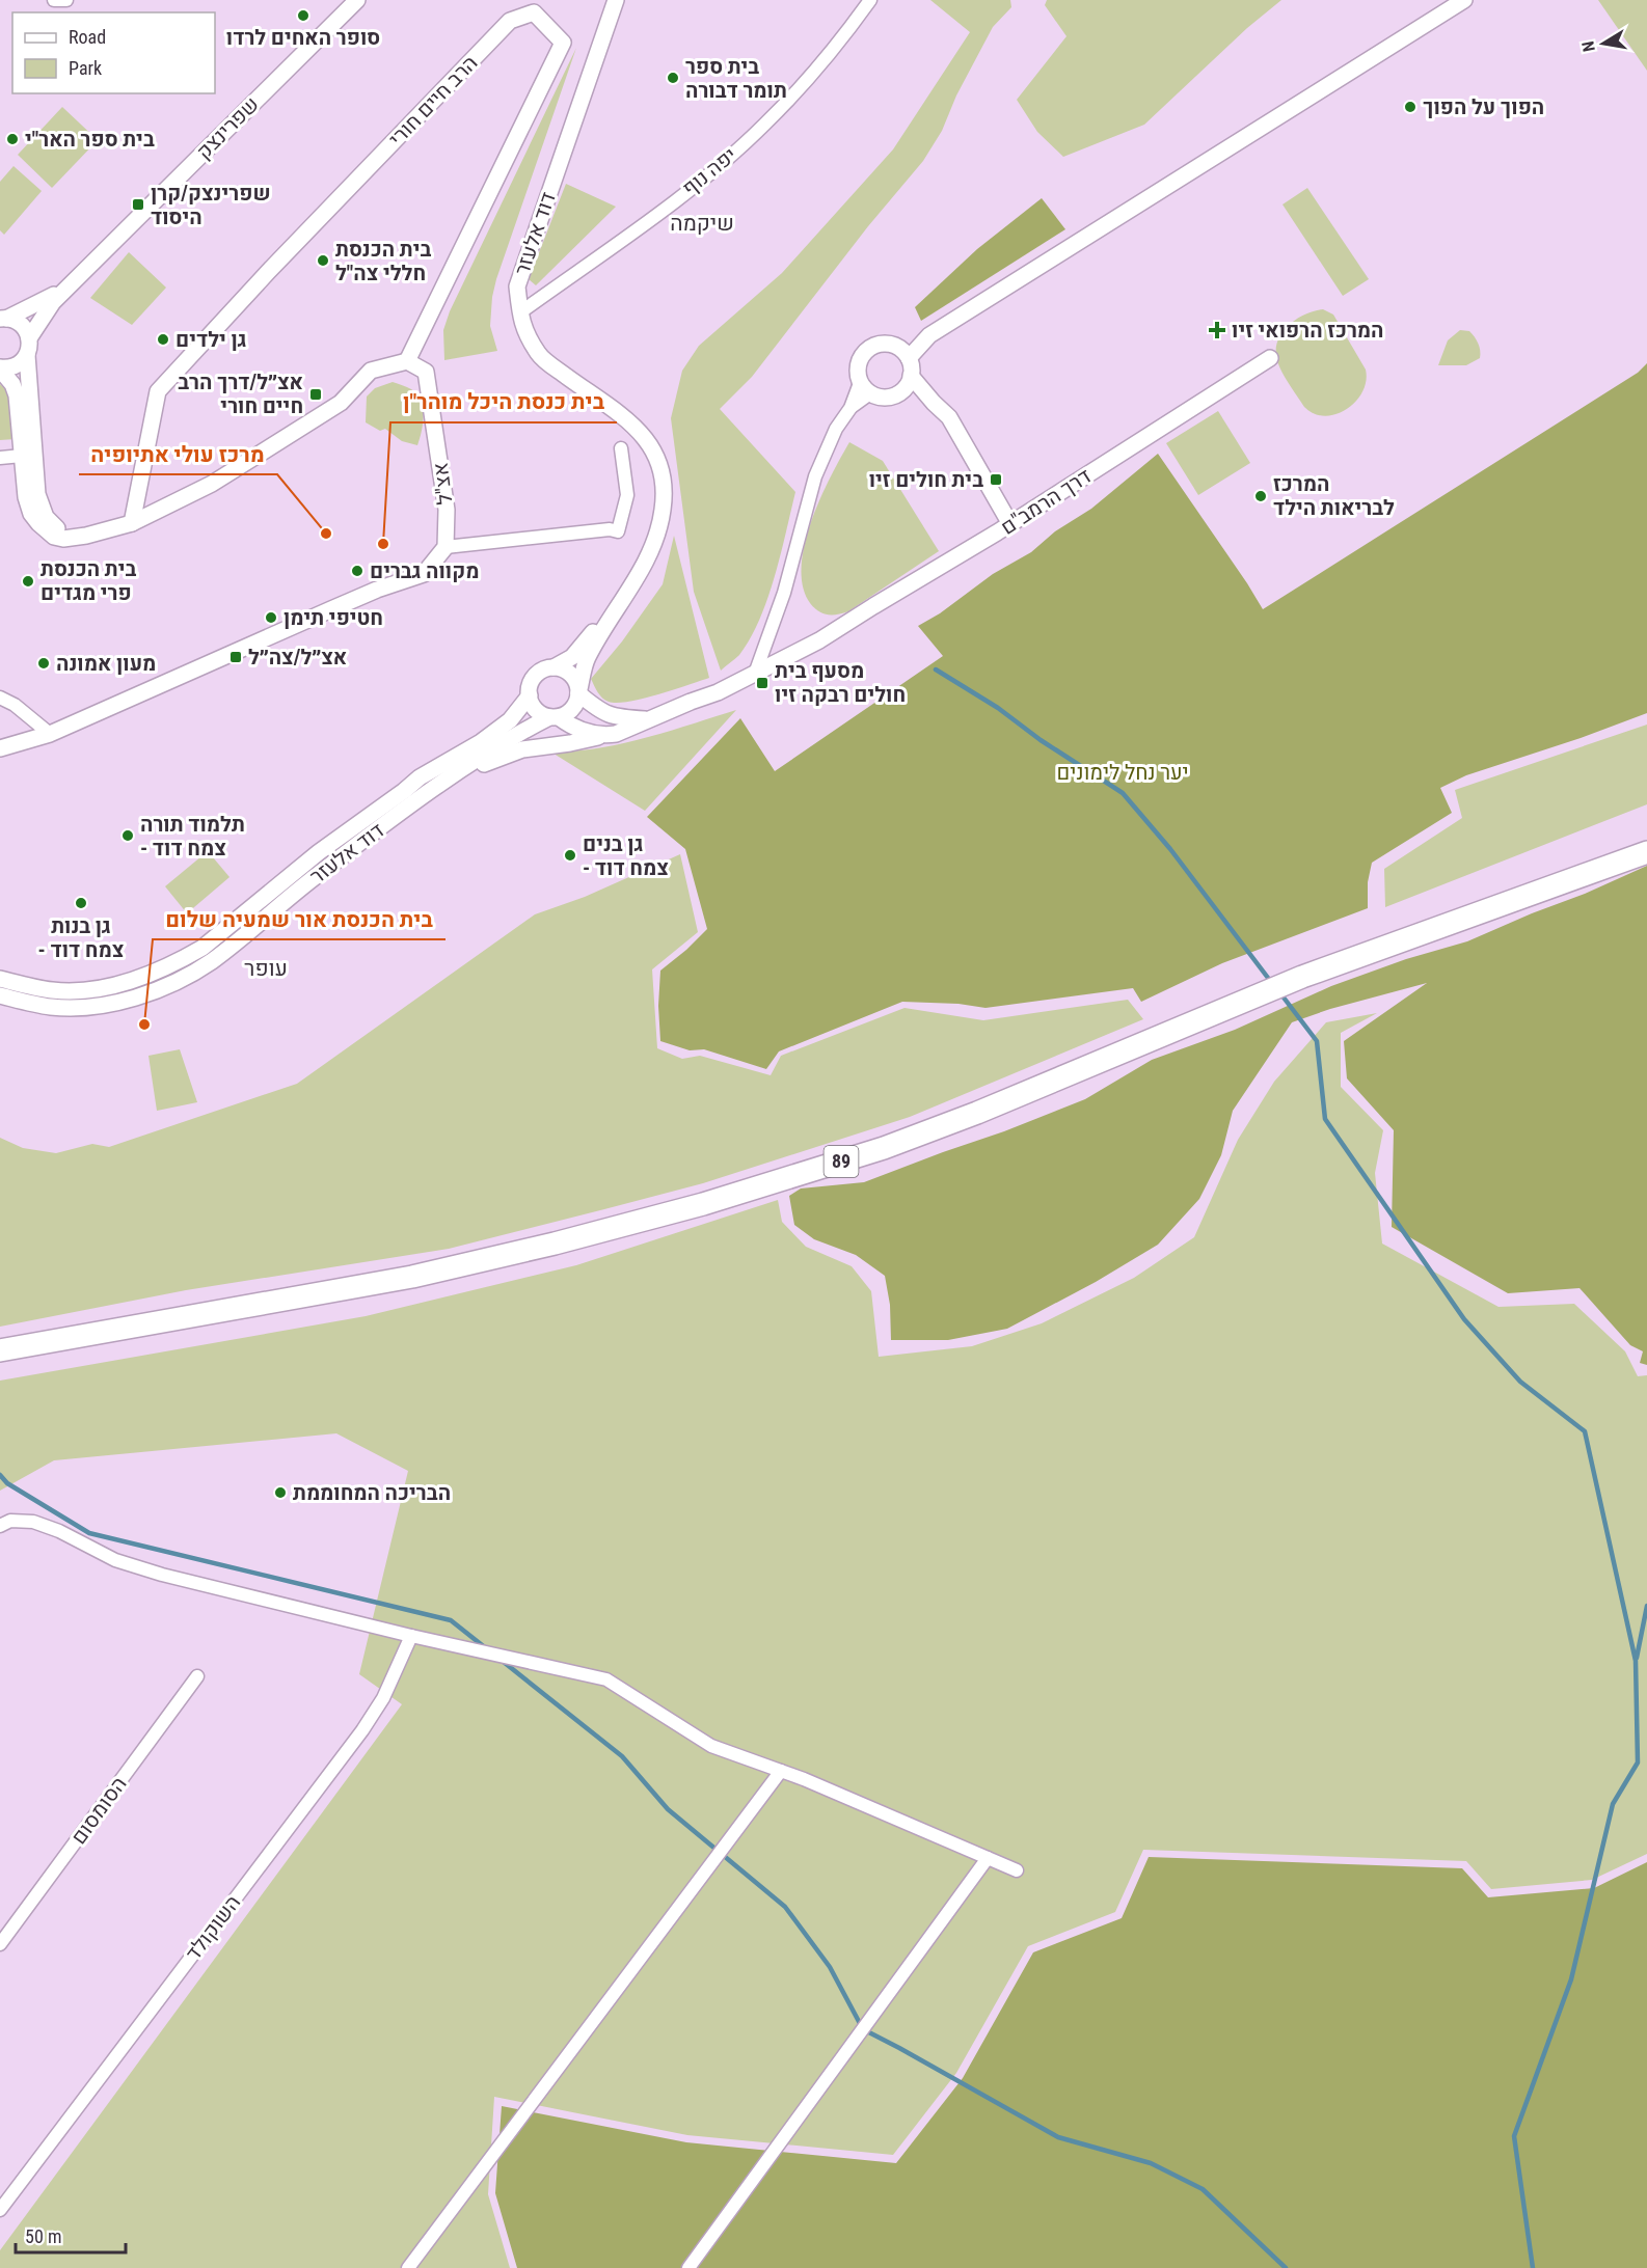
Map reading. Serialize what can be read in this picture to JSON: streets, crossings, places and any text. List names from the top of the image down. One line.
{"streets":{"highway":["89"],"street":["הרב חיים חורי","שפרינצק","יפה נוף","דוד אלעזר","אצ\"ל","דרך הרמב\"ם","הסומסום","השוקולד"]},"crossings":[["הרב חיים חורי","אצ\"ל"],["יפה נוף","דוד אלעזר"],["דוד אלעזר","דרך הרמב\"ם"]],"districts":["שיקמה","עופר"],"parks":["יער נחל לימונים"],"places":{"other":["סופר האחים לרדו","בית ספר תומר דבורה","הפוך על הפוך","בית ספר האר\"י","בית הכנסת חללי צה\"ל","גן ילדים","המרכז לבריאות הילד","מרכז עולי אתיופיה","בית כנסת היכל מוהר\"ן","מקווה גברים","בית הכנסת פרי מגדים","חטיפי תימן","מעון אמונה","תלמוד תורה - צמח דוד","גן בנים - צמח דוד","גן בנות - צמח דוד","בית הכנסת אור שמעיה שלום","הבריכה המחוממת"],"transit":["שפרינצק/קרן היסוד","אצ״ל/דרך הרב חיים חורי","בית חולים זיו","אצ״ל/צה״ל","מסעף בית חולים רבקה זיו"],"health":["המרכז הרפואי זיו"]},"legend":["Road","Park"],"scale_bar":"50 m","north":"left"}
